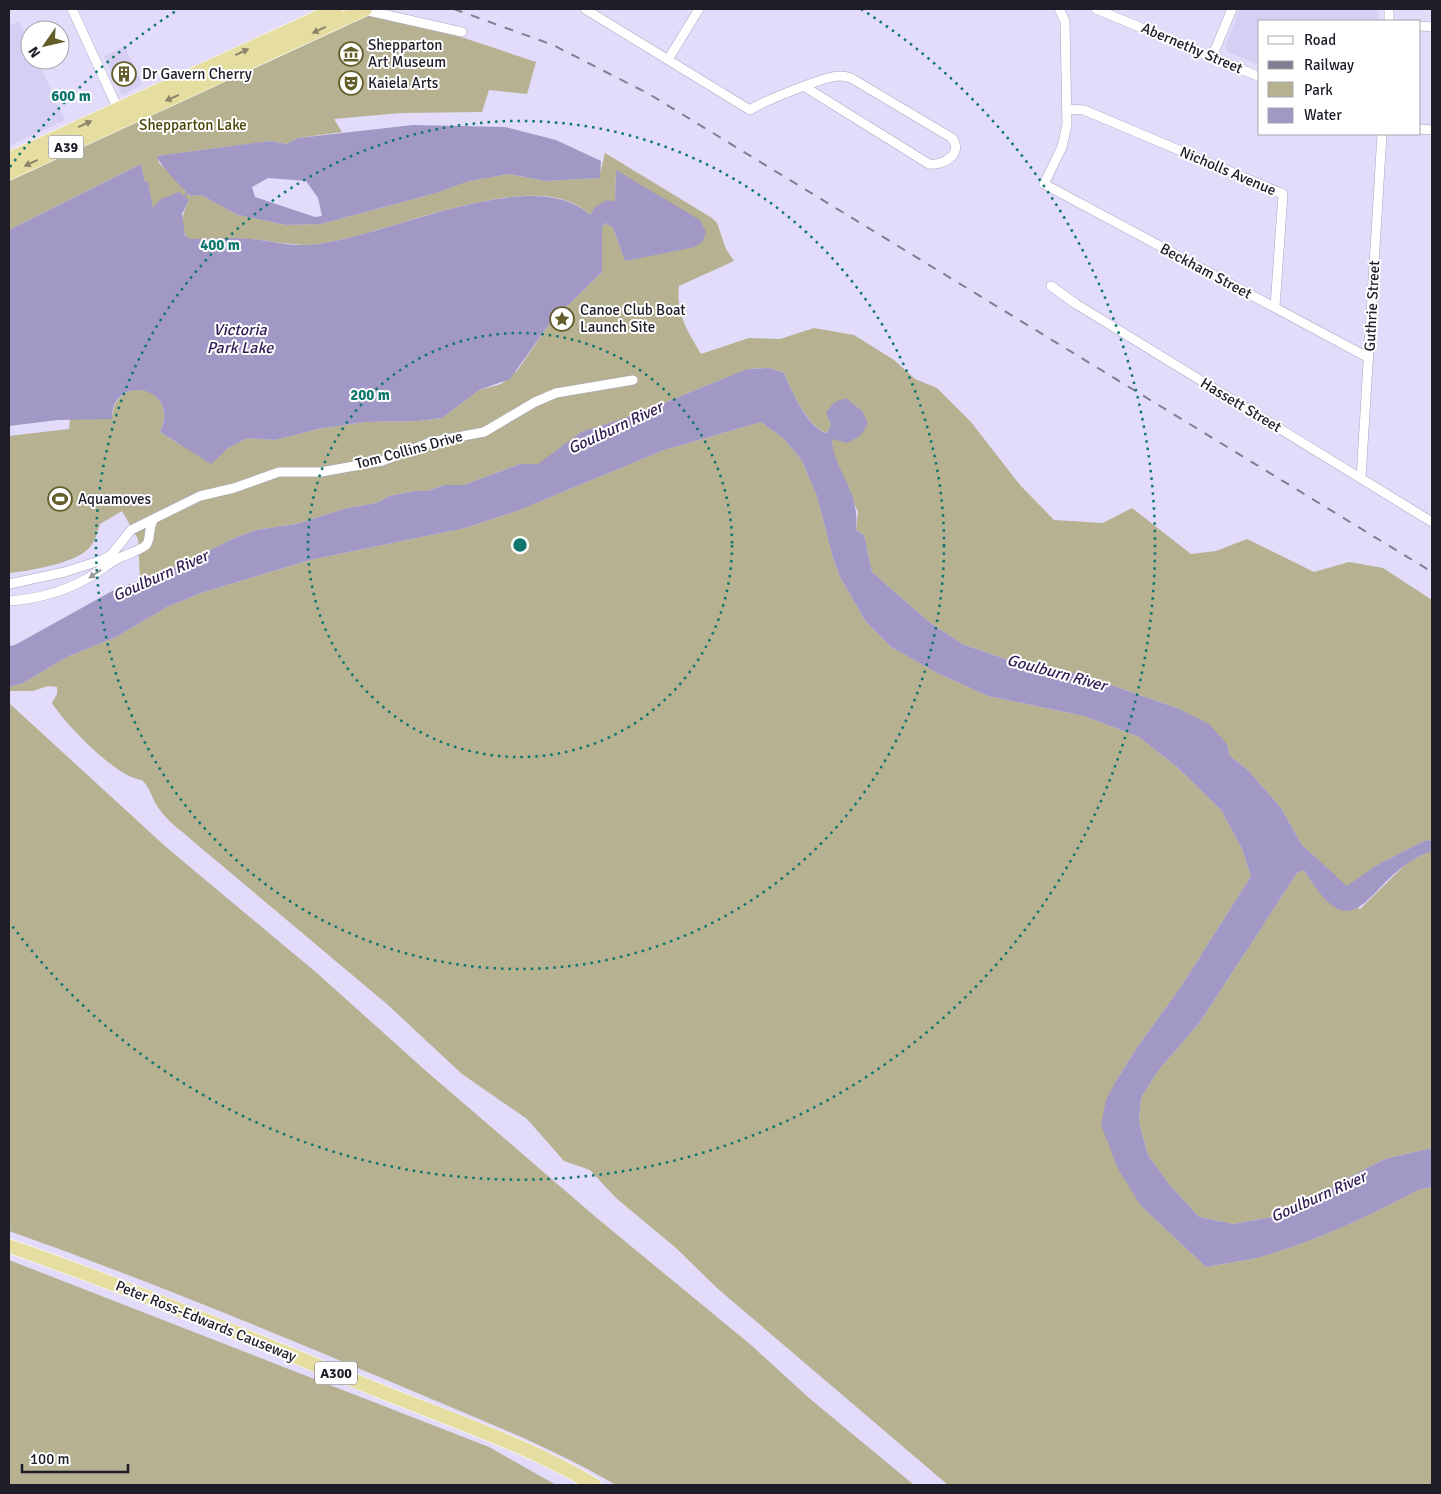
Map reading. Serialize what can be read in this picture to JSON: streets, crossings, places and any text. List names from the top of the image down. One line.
{"streets":{"highway":["A39","Peter Ross-Edwards Causeway","A300"],"street":["Abernethy Street","Nicholls Avenue","Beckham Street","Guthrie Street","Hassett Street","Tom Collins Drive"]},"crossings":[["Nicholls Avenue","Beckham Street"],["Beckham Street","Guthrie Street"],["Guthrie Street","Hassett Street"]],"water":["Victoria Park Lake","Goulburn River"],"parks":["Shepparton Lake"],"places":{"museum":["Shepparton Art Museum"],"building":["Dr Gavern Cherry"],"theatre":["Kaiela Arts"],"place":["Canoe Club Boat Launch Site"],"sports":["Aquamoves"]},"legend":["Road","Railway","Park","Water"],"scale_bar":"100 m","north":"bottom left","rings":["600 m","400 m","200 m"]}
